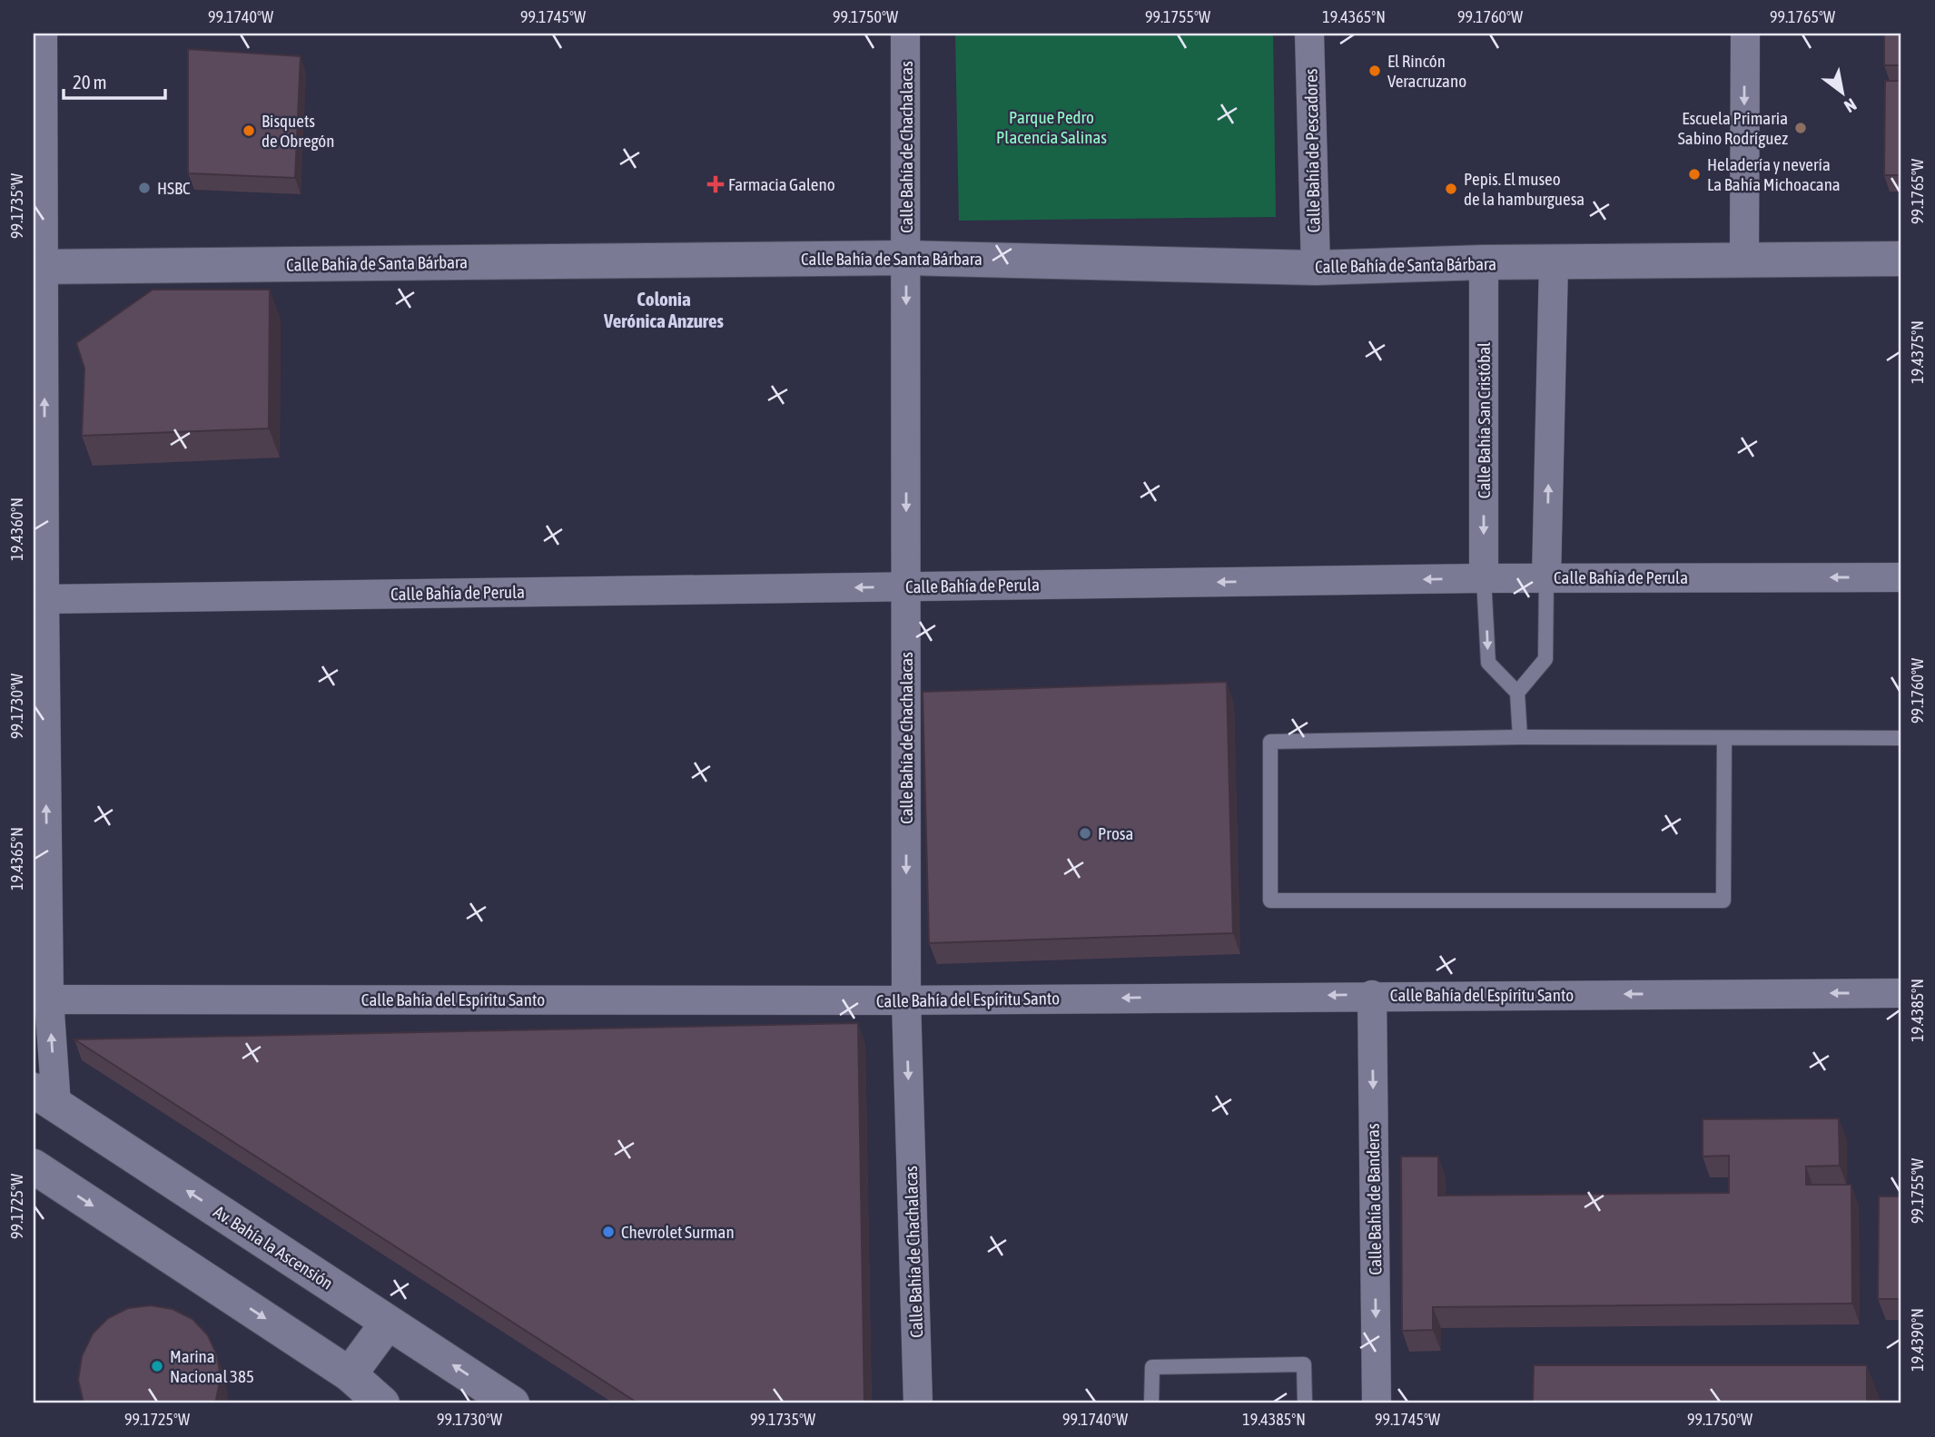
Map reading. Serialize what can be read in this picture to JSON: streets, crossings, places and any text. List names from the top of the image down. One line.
{"streets":{"street":["Calle Bahía de Chachalacas","Calle Bahía de Pescadores","Calle Bahía de Santa Bárbara","Calle Bahía San Cristóbal","Calle Bahía de Perula","Calle Bahía del Espíritu Santo","Calle Bahía de Banderas","Av. Bahía la Ascensión"]},"crossings":[["Calle Bahía de Chachalacas","Calle Bahía de Santa Bárbara"],["Calle Bahía de Chachalacas","Calle Bahía de Perula"],["Calle Bahía de Chachalacas","Calle Bahía del Espíritu Santo"],["Calle Bahía de Pescadores","Calle Bahía de Santa Bárbara"],["Calle Bahía de Santa Bárbara","Calle Bahía San Cristóbal"],["Calle Bahía San Cristóbal","Calle Bahía de Perula"],["Calle Bahía del Espíritu Santo","Calle Bahía de Banderas"]],"one_way":["Calle Bahía de Chachalacas","Calle Bahía de Perula","Calle Bahía del Espíritu Santo","Calle Bahía de Banderas"],"districts":["Colonia Verónica Anzures"],"parks":["Parque Pedro Placencia Salinas"],"places":{"other":["El Rincón Veracruzano","Escuela Primaria Sabino Rodríguez","Bisquets de Obregón","Heladería y nevería La Bahía Michoacana","HSBC","Pepis. El museo de la hamburguesa","Prosa","Chevrolet Surman","Marina Nacional 385"],"health":["Farmacia Galeno"]},"scale_bar":"20 m","north":"bottom right","coordinates":["99.1740°W","99.1745°W","99.1750°W","99.1755°W","19.4365°N","99.1760°W","99.1765°W","99.1735°W","19.4375°N","19.4360°N","99.1730°W","19.4385°N","99.1725°W","19.4390°N"]}
